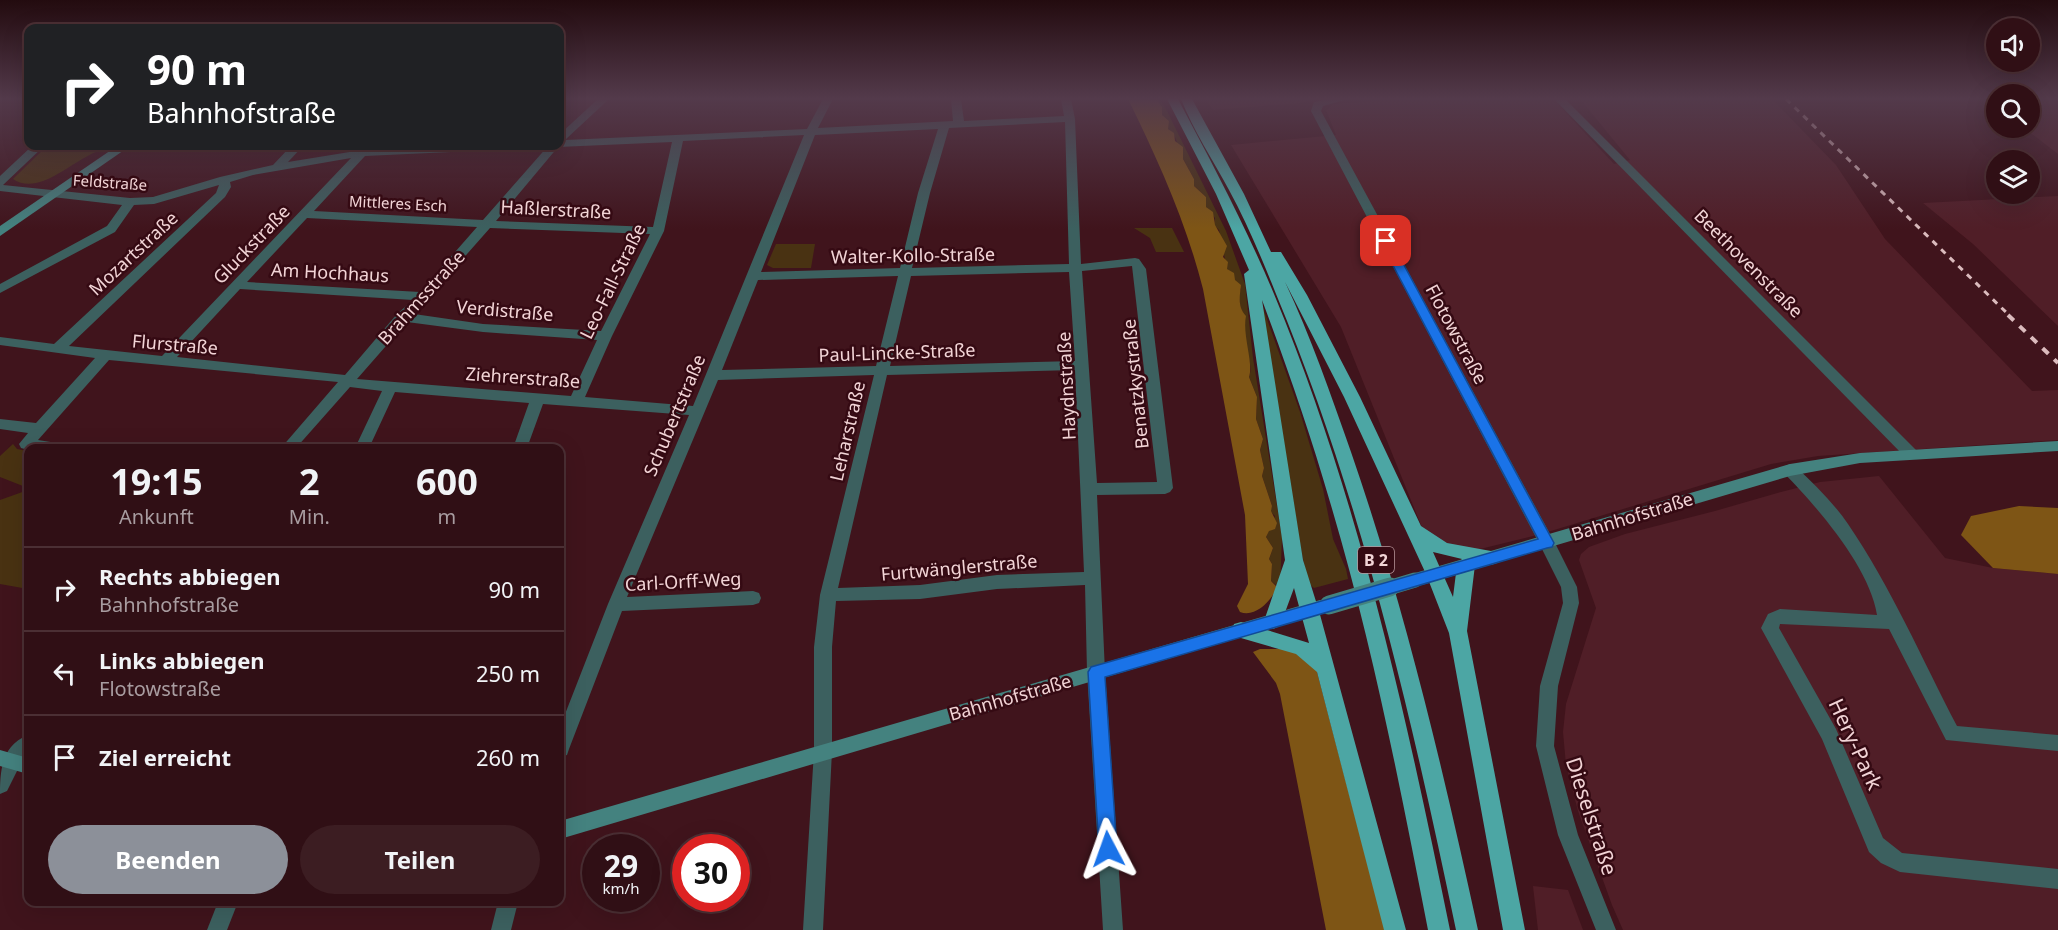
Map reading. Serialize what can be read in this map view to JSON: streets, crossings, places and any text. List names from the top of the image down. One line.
{"streets":{"highway":["B 2"],"main road":["Bahnhofstraße"],"street":["Feldstraße","Mittleres Esch","Haßlerstraße","Gluckstraße","Mozartstraße","Walter-Kollo-Straße","Beethovenstraße","Am Hochhaus","Leo-Fall-Straße","Brahmsstraße","Verdistraße","Flotowstraße","Flurstraße","Paul-Lincke-Straße","Ziehrerstraße","Benatzkystraße","Haydnstraße","Schubertstraße","Leharstraße","Furtwänglerstraße","Carl-Orff-Weg","Hery-Park","Dieselstraße"]},"crossings":[["Feldstraße","Gluckstraße"],["Feldstraße","Mozartstraße"],["Mittleres Esch","Haßlerstraße"],["Mittleres Esch","Gluckstraße"],["Mittleres Esch","Brahmsstraße"],["Haßlerstraße","Leo-Fall-Straße"],["Haßlerstraße","Brahmsstraße"],["Gluckstraße","Am Hochhaus"],["Gluckstraße","Flurstraße"],["Mozartstraße","Flurstraße"],["Walter-Kollo-Straße","Benatzkystraße"],["Walter-Kollo-Straße","Haydnstraße"],["Walter-Kollo-Straße","Schubertstraße"],["Walter-Kollo-Straße","Leharstraße"],["Beethovenstraße","Bahnhofstraße"],["Am Hochhaus","Brahmsstraße"],["Leo-Fall-Straße","Verdistraße"],["Leo-Fall-Straße","Ziehrerstraße"],["Brahmsstraße","Verdistraße"],["Brahmsstraße","Flurstraße"],["Brahmsstraße","Ziehrerstraße"],["Flotowstraße","Bahnhofstraße"],["Flotowstraße","Dieselstraße"],["Flurstraße","Ziehrerstraße"],["Paul-Lincke-Straße","Haydnstraße"],["Paul-Lincke-Straße","Schubertstraße"],["Paul-Lincke-Straße","Leharstraße"],["Ziehrerstraße","Schubertstraße"],["Benatzkystraße","Haydnstraße"],["Haydnstraße","Bahnhofstraße"],["Haydnstraße","Furtwänglerstraße"],["Schubertstraße","Carl-Orff-Weg"],["Leharstraße","Bahnhofstraße"],["Leharstraße","Furtwänglerstraße"],["Bahnhofstraße","Dieselstraße"]],"page":{"turn":["90 m","Bahnhofstraße"],"eta":["19:15","Ankunft","2","Min.","600","m"],"list":[{"name":"Rechts abbiegen","note":"Bahnhofstraße","value":"90 m"},{"name":"Links abbiegen","note":"Flotowstraße","value":"250 m"},{"name":"Ziel erreicht","value":"260 m"}],"buttons":["Beenden","Teilen"],"speed":"29 km/h","limit":"30"}}
